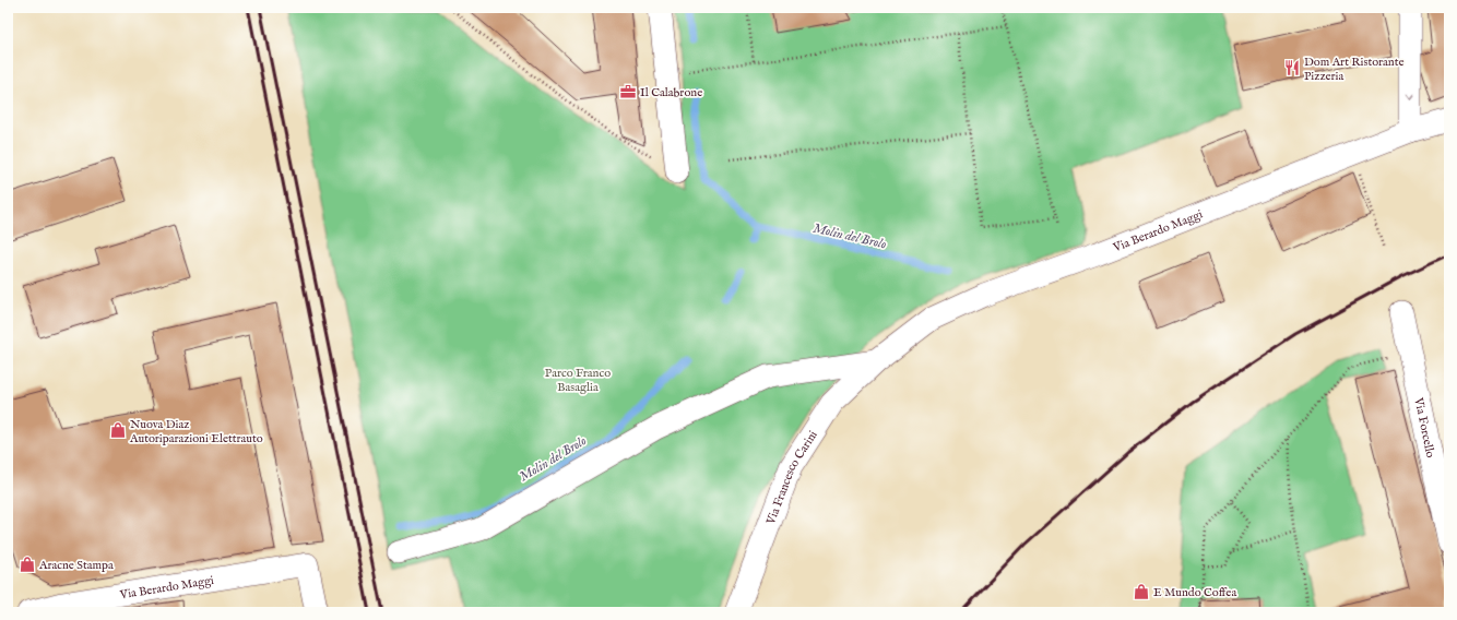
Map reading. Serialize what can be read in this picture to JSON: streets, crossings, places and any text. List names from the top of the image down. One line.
{"streets":{"street":["Via Berardo Maggi","Via Forcello","Via Francesco Carini"]},"crossings":[["Via Berardo Maggi","Via Francesco Carini"]],"water":["Molin del Brolo"],"parks":["Parco Franco Basaglia"],"places":{"restaurant":["Dom Art Ristorante Pizzeria"],"office":["Il Calabrone"],"shop":["Nuova Diaz Autoriparazioni Elettrauto","Aracne Stampa","E Mundo Coffea"]}}
